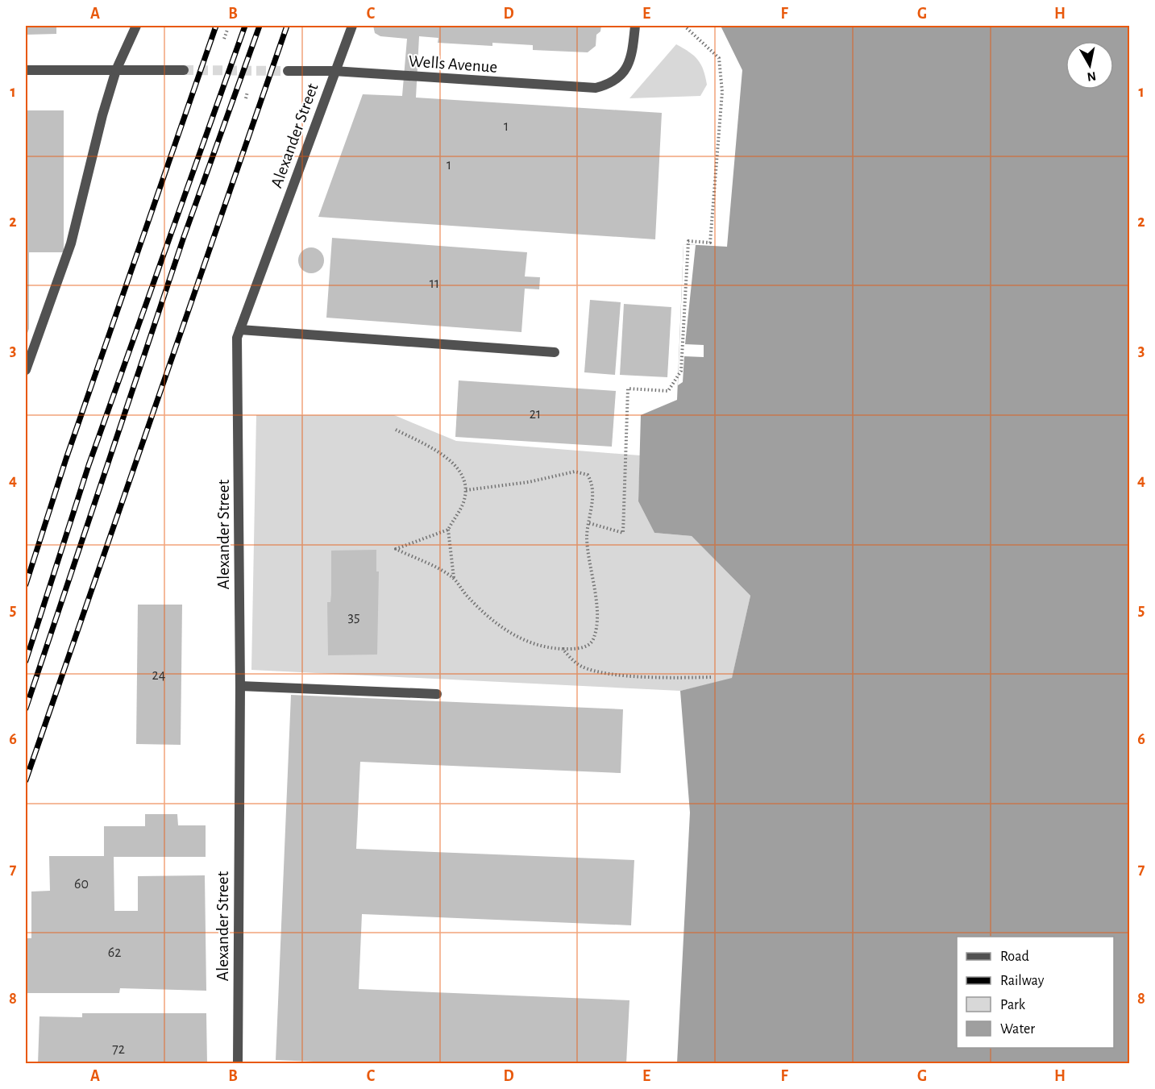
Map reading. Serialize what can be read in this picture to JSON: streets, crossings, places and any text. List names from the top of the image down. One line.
{"streets":{"street":["Wells Avenue","Alexander Street"]},"crossings":[["Wells Avenue","Alexander Street"]],"house_numbers":["1","1","11","21","35","24","60","62","72"],"legend":["Road","Railway","Park","Water"],"north":"bottom","grid":{"columns":["A","B","C","D","E","F","G","H"],"rows":["1","2","3","4","5","6","7","8"]}}
